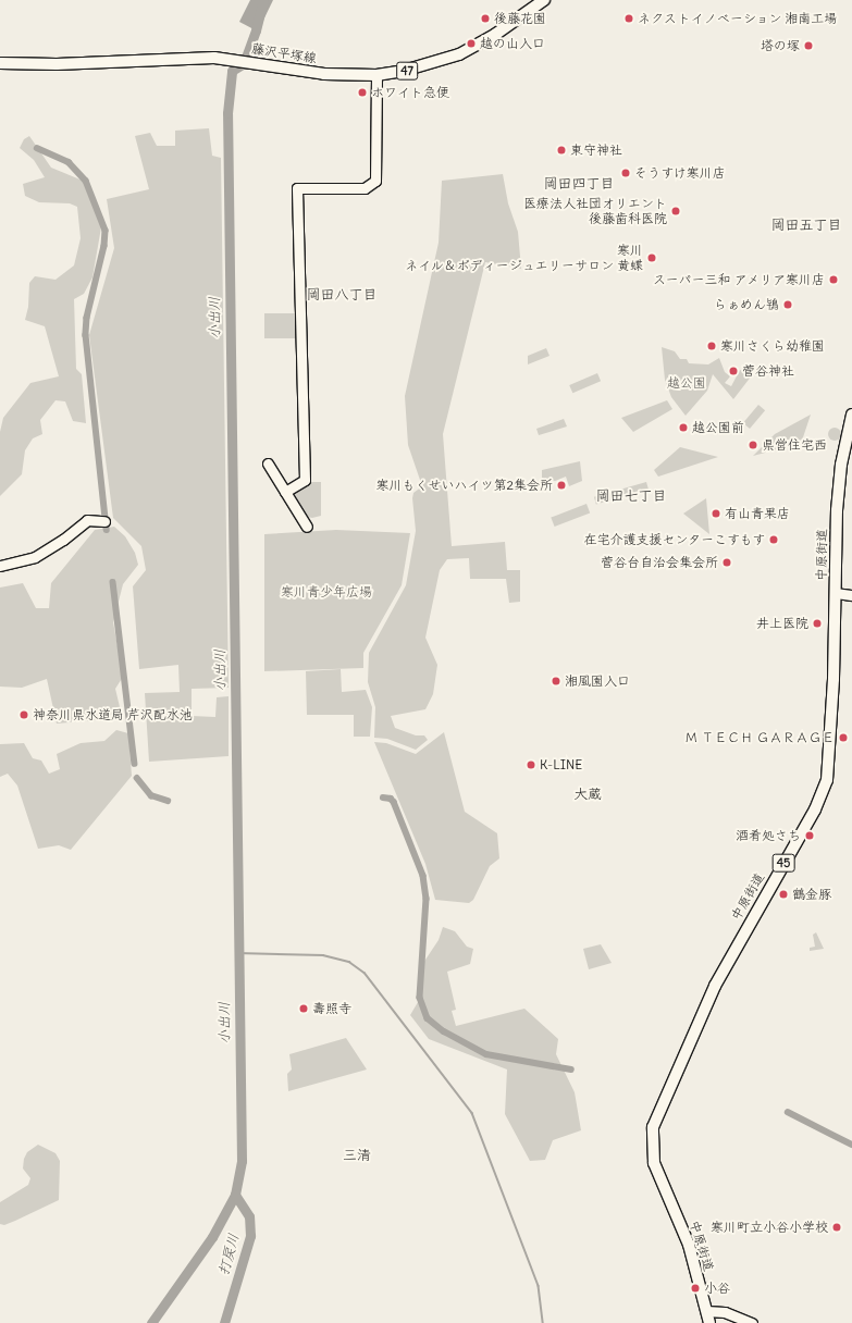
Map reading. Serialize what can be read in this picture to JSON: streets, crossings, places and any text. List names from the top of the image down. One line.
{"streets":{"main road":["藤沢平塚線","47","中原街道","45"]},"districts":["岡田四丁目","岡田五丁目","岡田八丁目","岡田七丁目","大蔵","三清"],"water":["小出川","打戻川"],"parks":["越公園","寒川青少年広場"],"places":["後藤花園","ネクストイノベーション 湘南工場","越の山入口","塔の塚","ホワイト急便","東守神社","そうすけ寒川店","医療法人社団オリエント 後藤歯科医院","寒川 ネイル＆ボディージュエリーサロン 黄蝶","スーパー三和 アメリア寒川店","らぁめん鴇","寒川さくら幼稚園","菅谷神社","越公園前","県営住宅西","寒川もくせいハイツ第2集会所","有山青果店","在宅介護支援センターこすもす","菅谷台自治会集会所","井上医院","湘風園入口","神奈川県水道局 芹沢配水池","Ｍ ＴＥＣＨ ＧＡＲＡＧＥ","K-LINE","酒肴処さち","鶴金豚","壽照寺","寒川町立小谷小学校","小谷"]}
